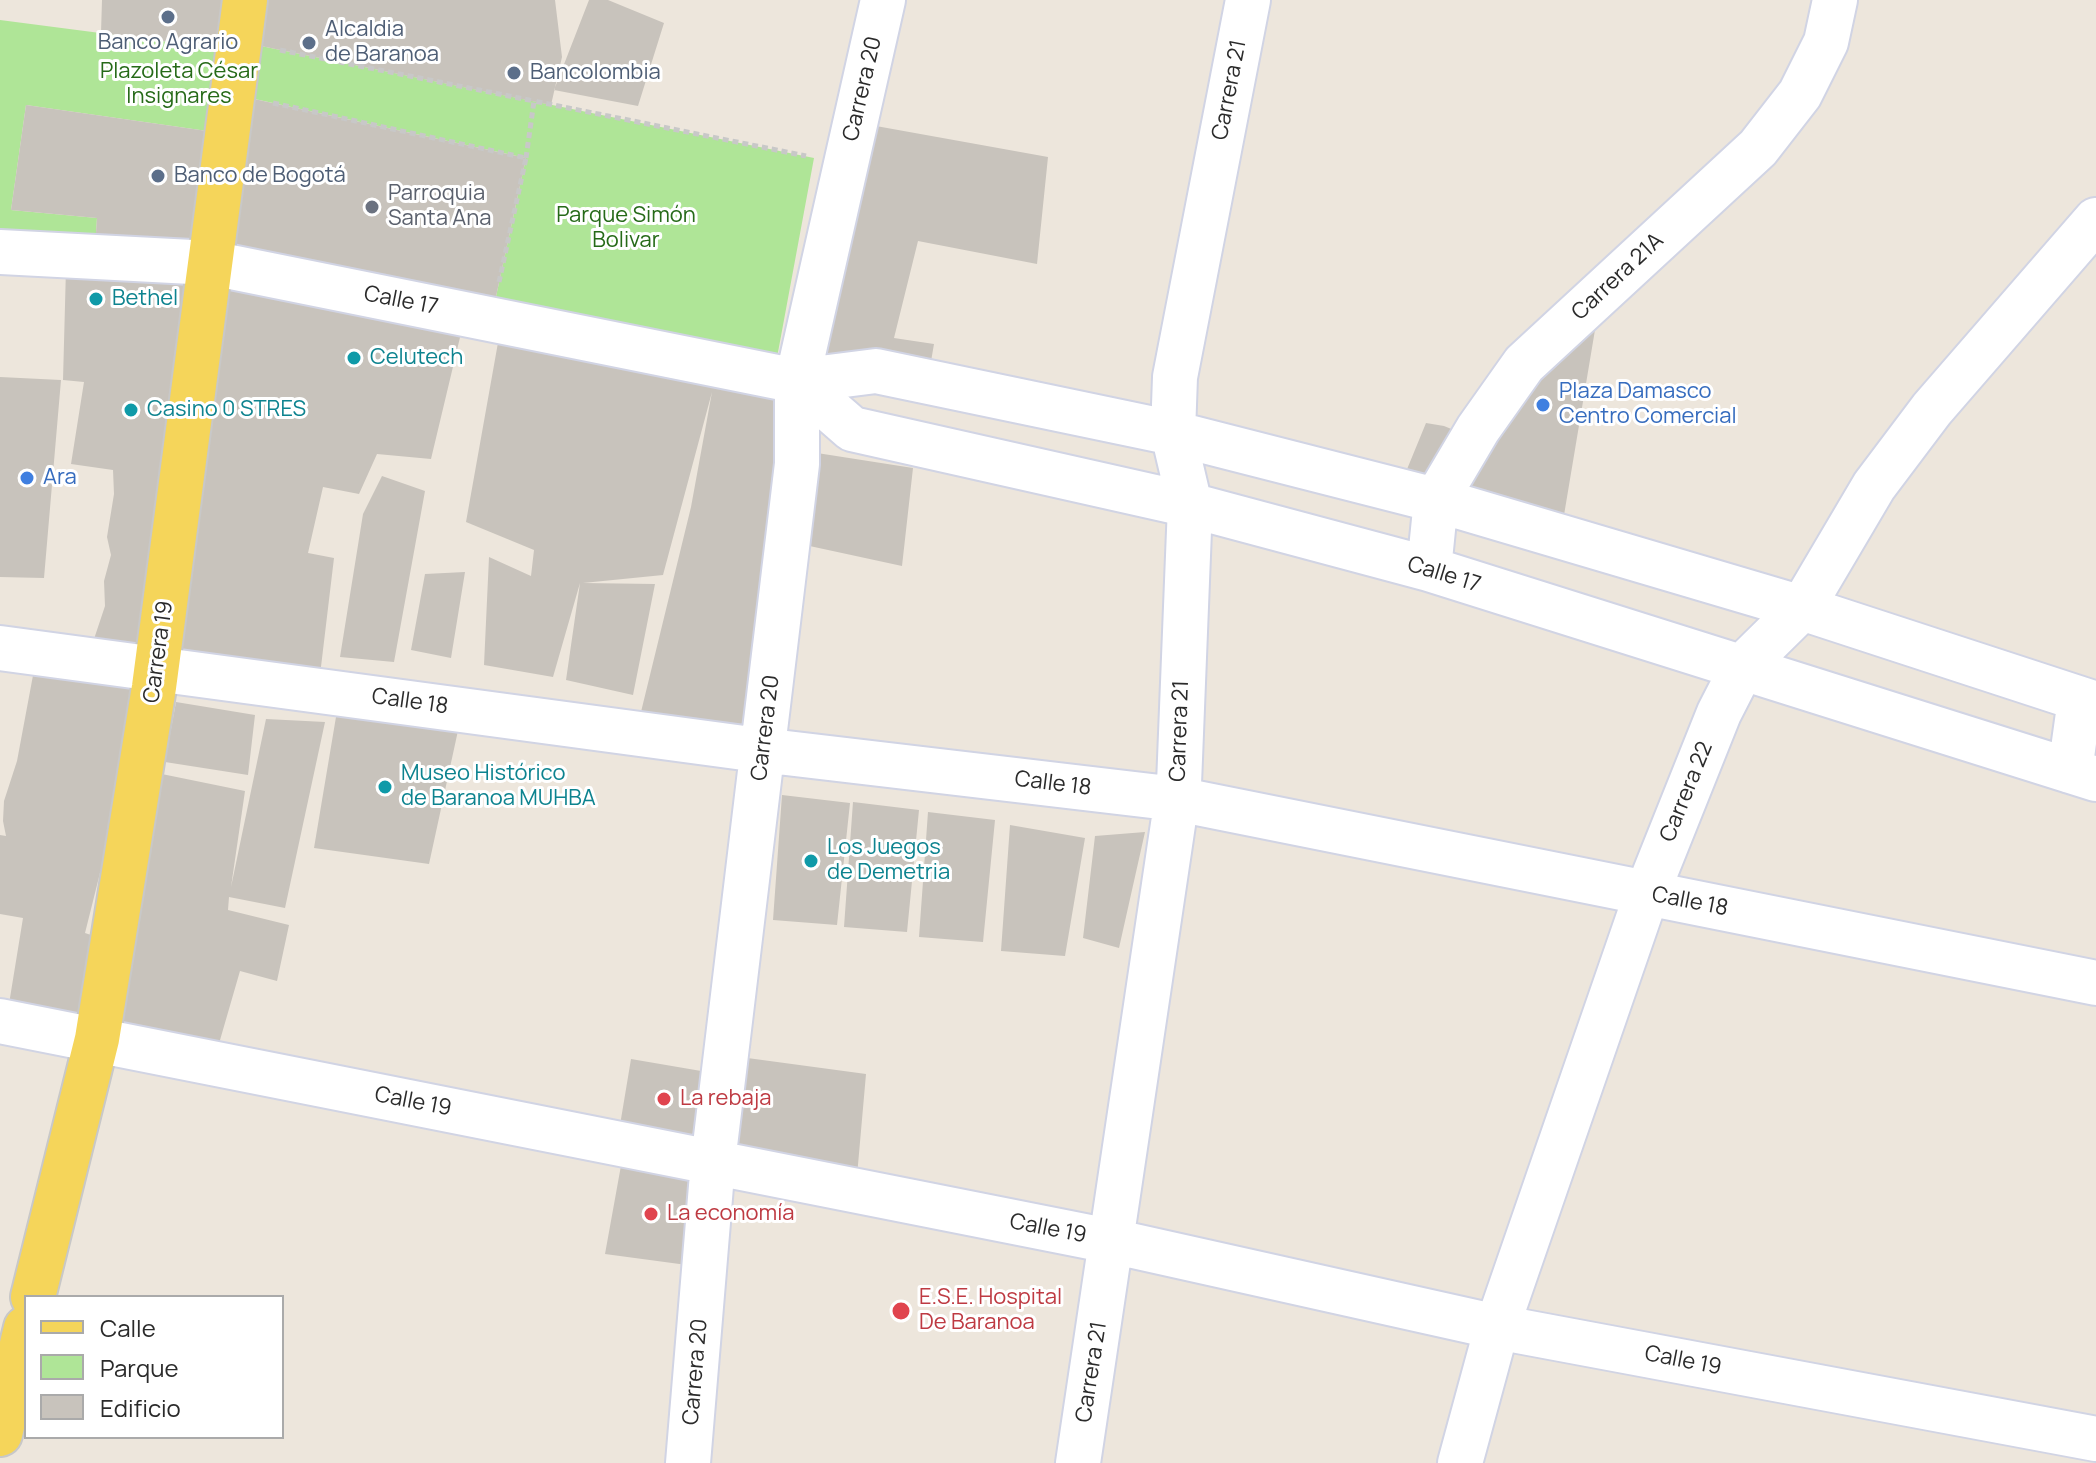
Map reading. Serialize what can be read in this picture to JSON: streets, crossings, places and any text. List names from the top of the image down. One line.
{"streets":{"main road":["Carrera 19"],"street":["Carrera 20","Carrera 21","Carrera 21A","Calle 17","Calle 18","Carrera 22","Calle 19"]},"crossings":[["Carrera 20","Calle 17"],["Carrera 20","Calle 18"],["Carrera 20","Calle 19"],["Carrera 21","Calle 17"],["Carrera 21","Calle 18"],["Carrera 21","Calle 19"],["Carrera 21A","Calle 17"],["Calle 17","Carrera 19"],["Calle 17","Carrera 22"],["Carrera 19","Calle 18"],["Carrera 19","Calle 19"],["Calle 18","Carrera 22"],["Carrera 22","Calle 19"]],"parks":["Plazoleta César Insignares","Parque Simón Bolivar"],"places":["Banco Agrario","Alcaldia de Baranoa","Bancolombia","Banco de Bogotá","Parroquia Santa Ana","Bethel","Celutech","Plaza Damasco Centro Comercial","Casino 0 STRES","Ara","Museo Histórico de Baranoa MUHBA","Los Juegos de Demetria","La rebaja","La economía","E.S.E. Hospital De Baranoa"],"legend":["Calle","Parque","Edificio"]}
